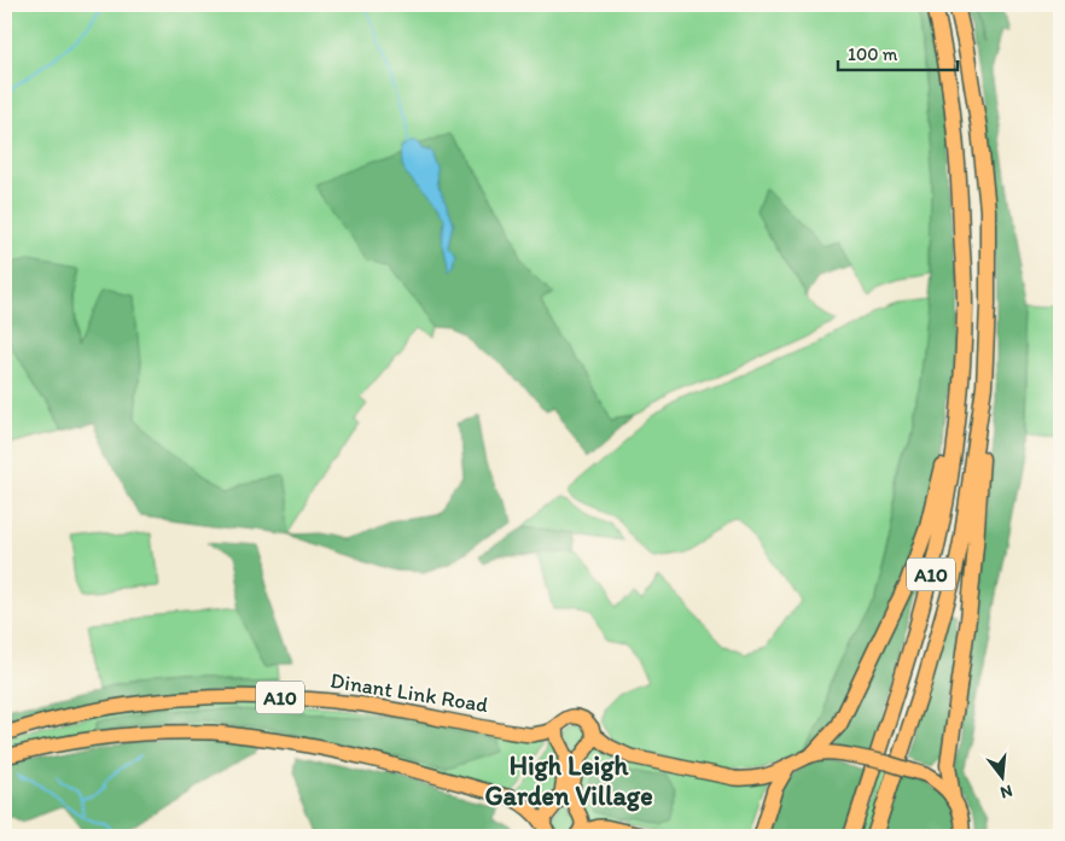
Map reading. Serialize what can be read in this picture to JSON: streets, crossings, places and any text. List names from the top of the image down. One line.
{"streets":{"highway":["A10"],"main road":["Dinant Link Road"]},"districts":["High Leigh Garden Village"],"scale_bar":"100 m","north":"bottom"}
